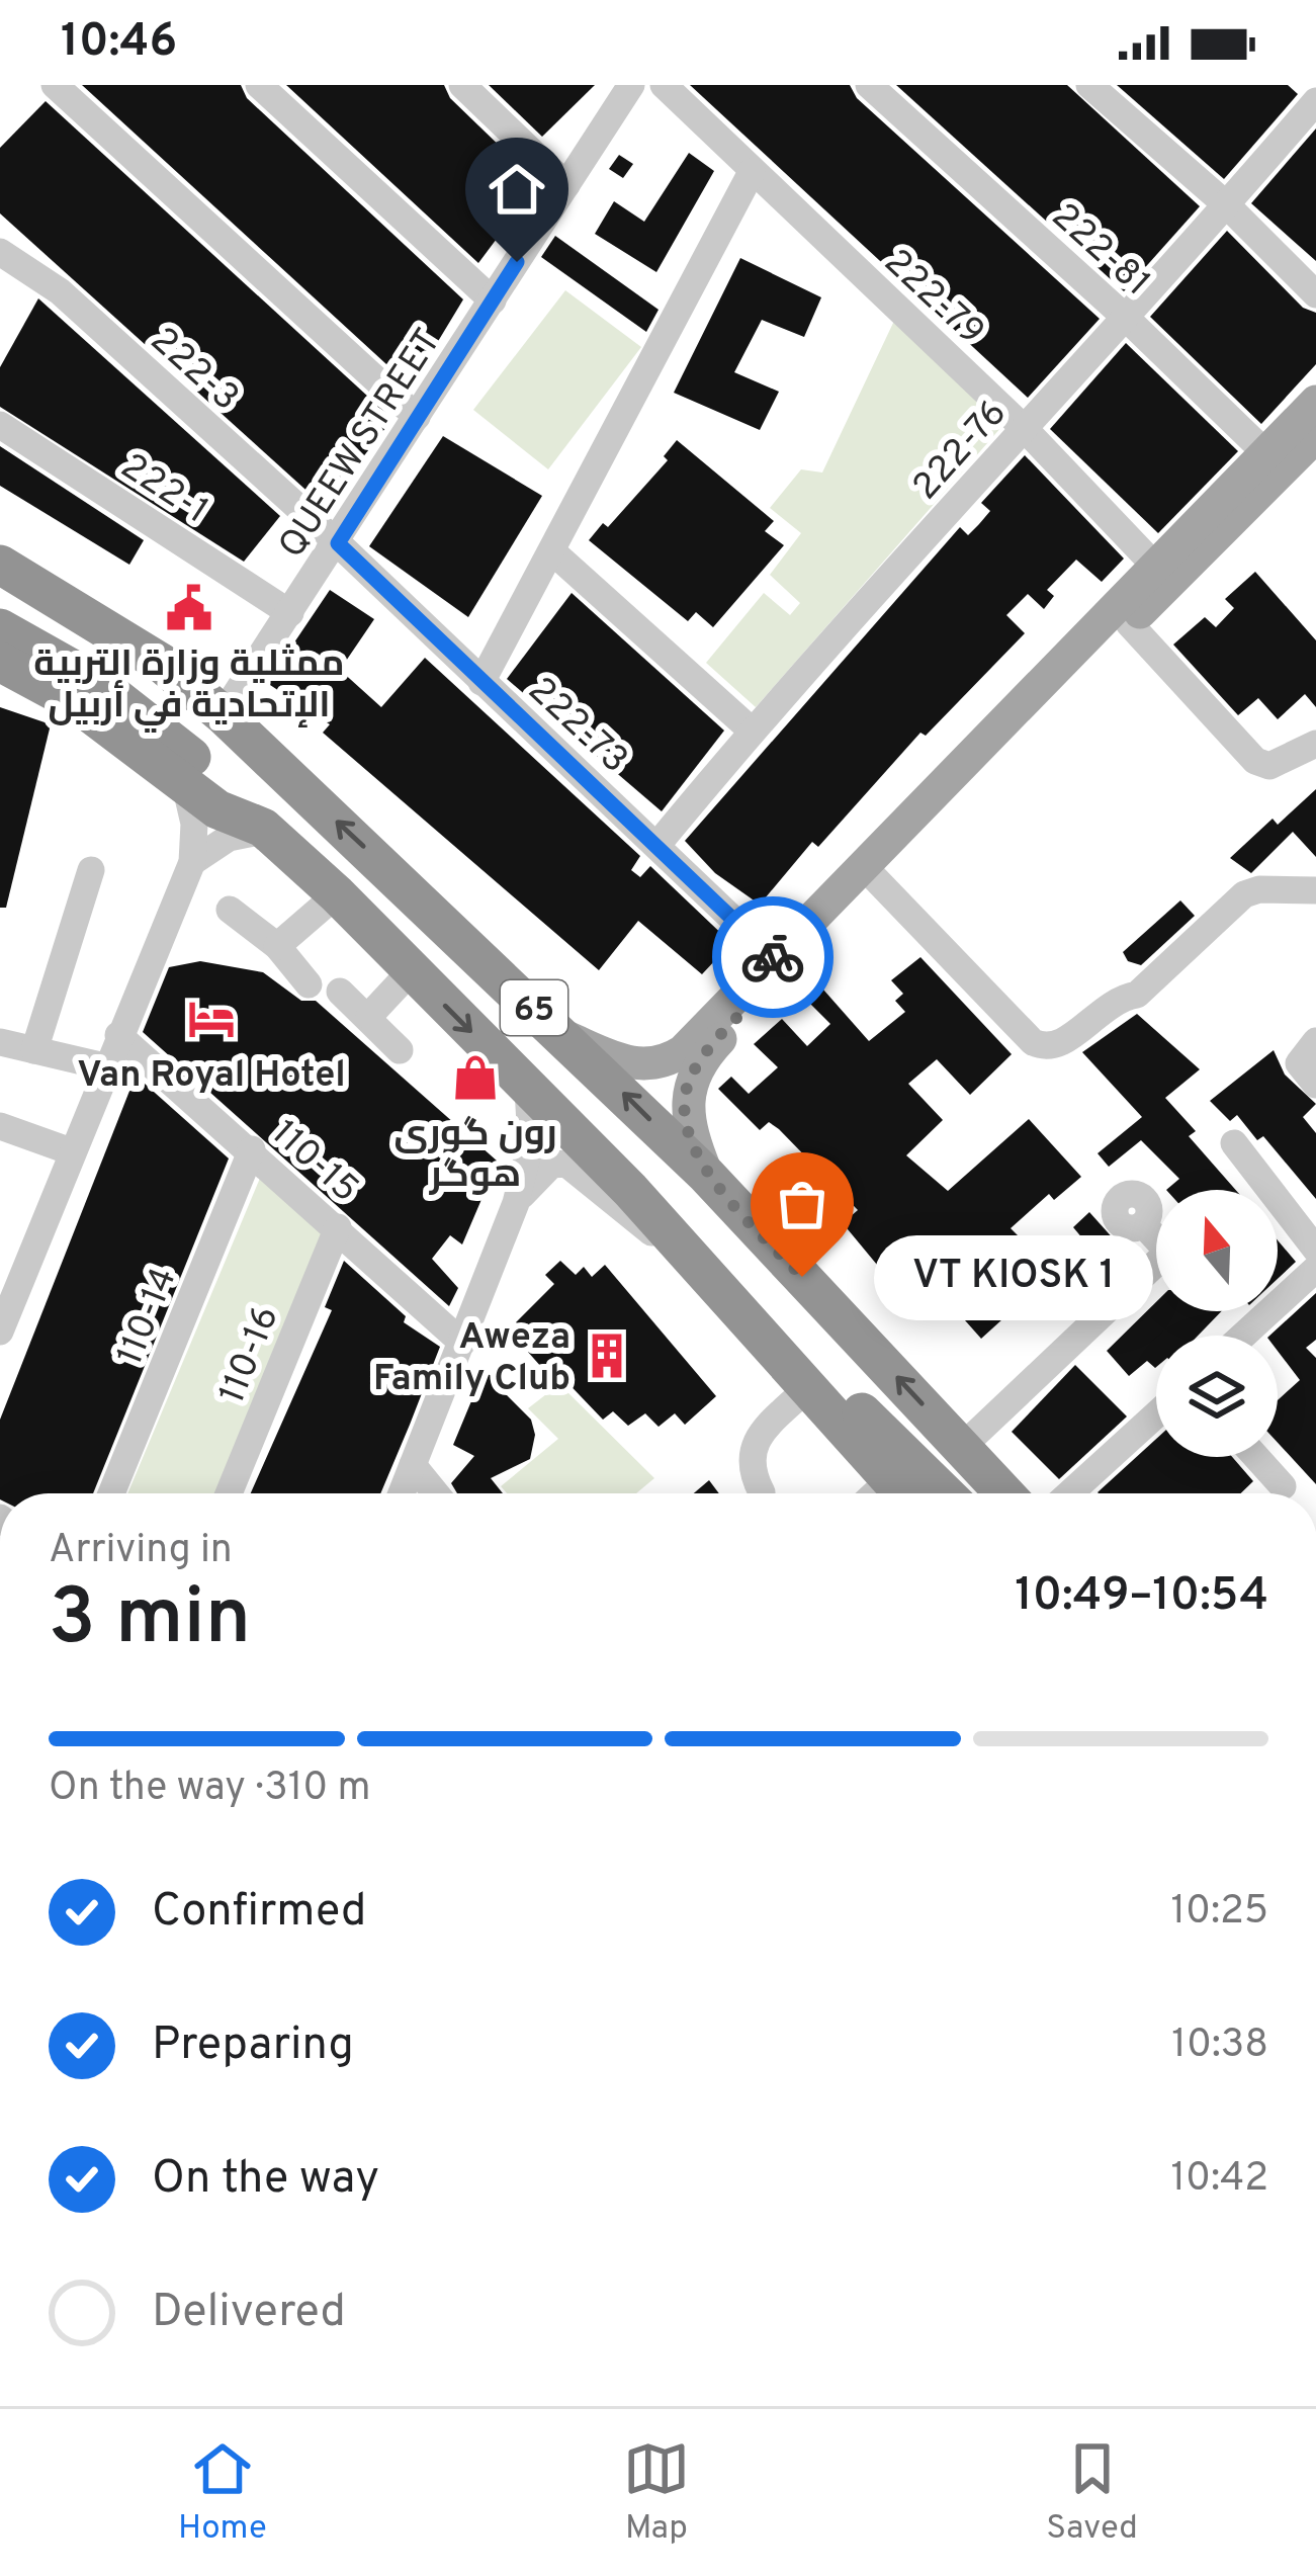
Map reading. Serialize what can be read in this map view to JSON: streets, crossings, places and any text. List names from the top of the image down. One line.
{"streets":{"highway":["65"],"street":["222-81","222-79","222-3","QUEEW STREET","222-76","222-1","222-73","110-15","110-14","110-16"]},"crossings":[["222-81","222-76"],["222-79","222-76"],["222-3","QUEEW STREET"],["222-3","222-73"],["QUEEW STREET","222-1"],["QUEEW STREET","222-73"],["QUEEW STREET","65"],["222-76","222-73"],["110-15","110-14"],["110-15","110-16"]],"places":{"public building":["ممثلية وزارة التربية الإتحادية في أربيل"],"hotel":["Van Royal Hotel"],"shop":["رون گوری هوگر"],"other":["VT KIOSK 1"],"building":["Aweza Family Club"]},"north":"top","page":{"status":"10:46","bubble":"VT KIOSK 1","heading":["3 min","Arriving in","10:49–10:54"],"bar":"On the way · 310 m","list":[["Confirmed","10:25"],["Preparing","10:38"],["On the way","10:42"],"Delivered"],"tabs":["Home","Map","Saved"]}}
